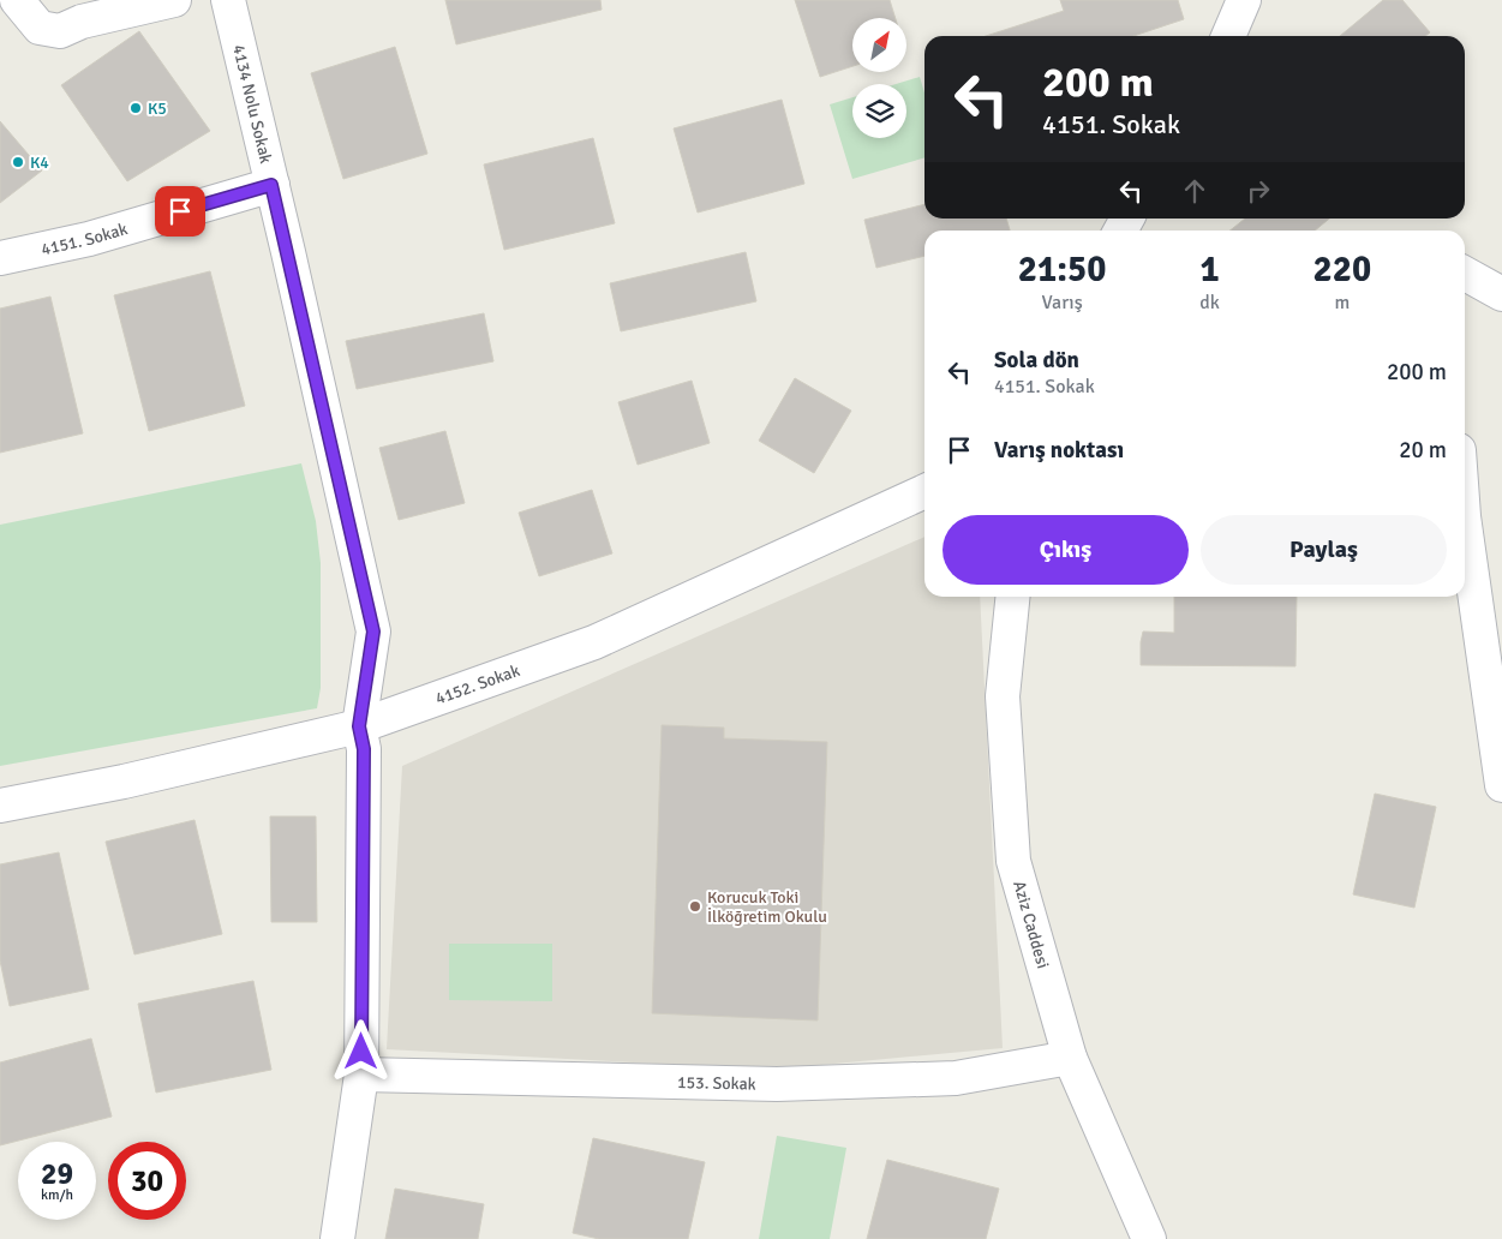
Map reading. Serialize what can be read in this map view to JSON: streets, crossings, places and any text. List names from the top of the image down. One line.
{"streets":{"street":["4134 Nolu Sokak","4151. Sokak","4152. Sokak","Aziz Caddesi","153. Sokak"]},"crossings":[["4134 Nolu Sokak","4151. Sokak"],["4134 Nolu Sokak","4152. Sokak"],["4134 Nolu Sokak","153. Sokak"],["Aziz Caddesi","153. Sokak"]],"places":["K5","K4","Korucuk Toki İlköğretim Okulu"],"north":"top right","page":{"turn":["200 m","4151. Sokak"],"eta":["21:50","Varış","1","dk","220","m"],"list":[{"name":"Sola dön","note":"4151. Sokak","value":"200 m"},{"name":"Varış noktası","value":"20 m"}],"buttons":["Çıkış","Paylaş"],"speed":"29 km/h","limit":"30"}}
